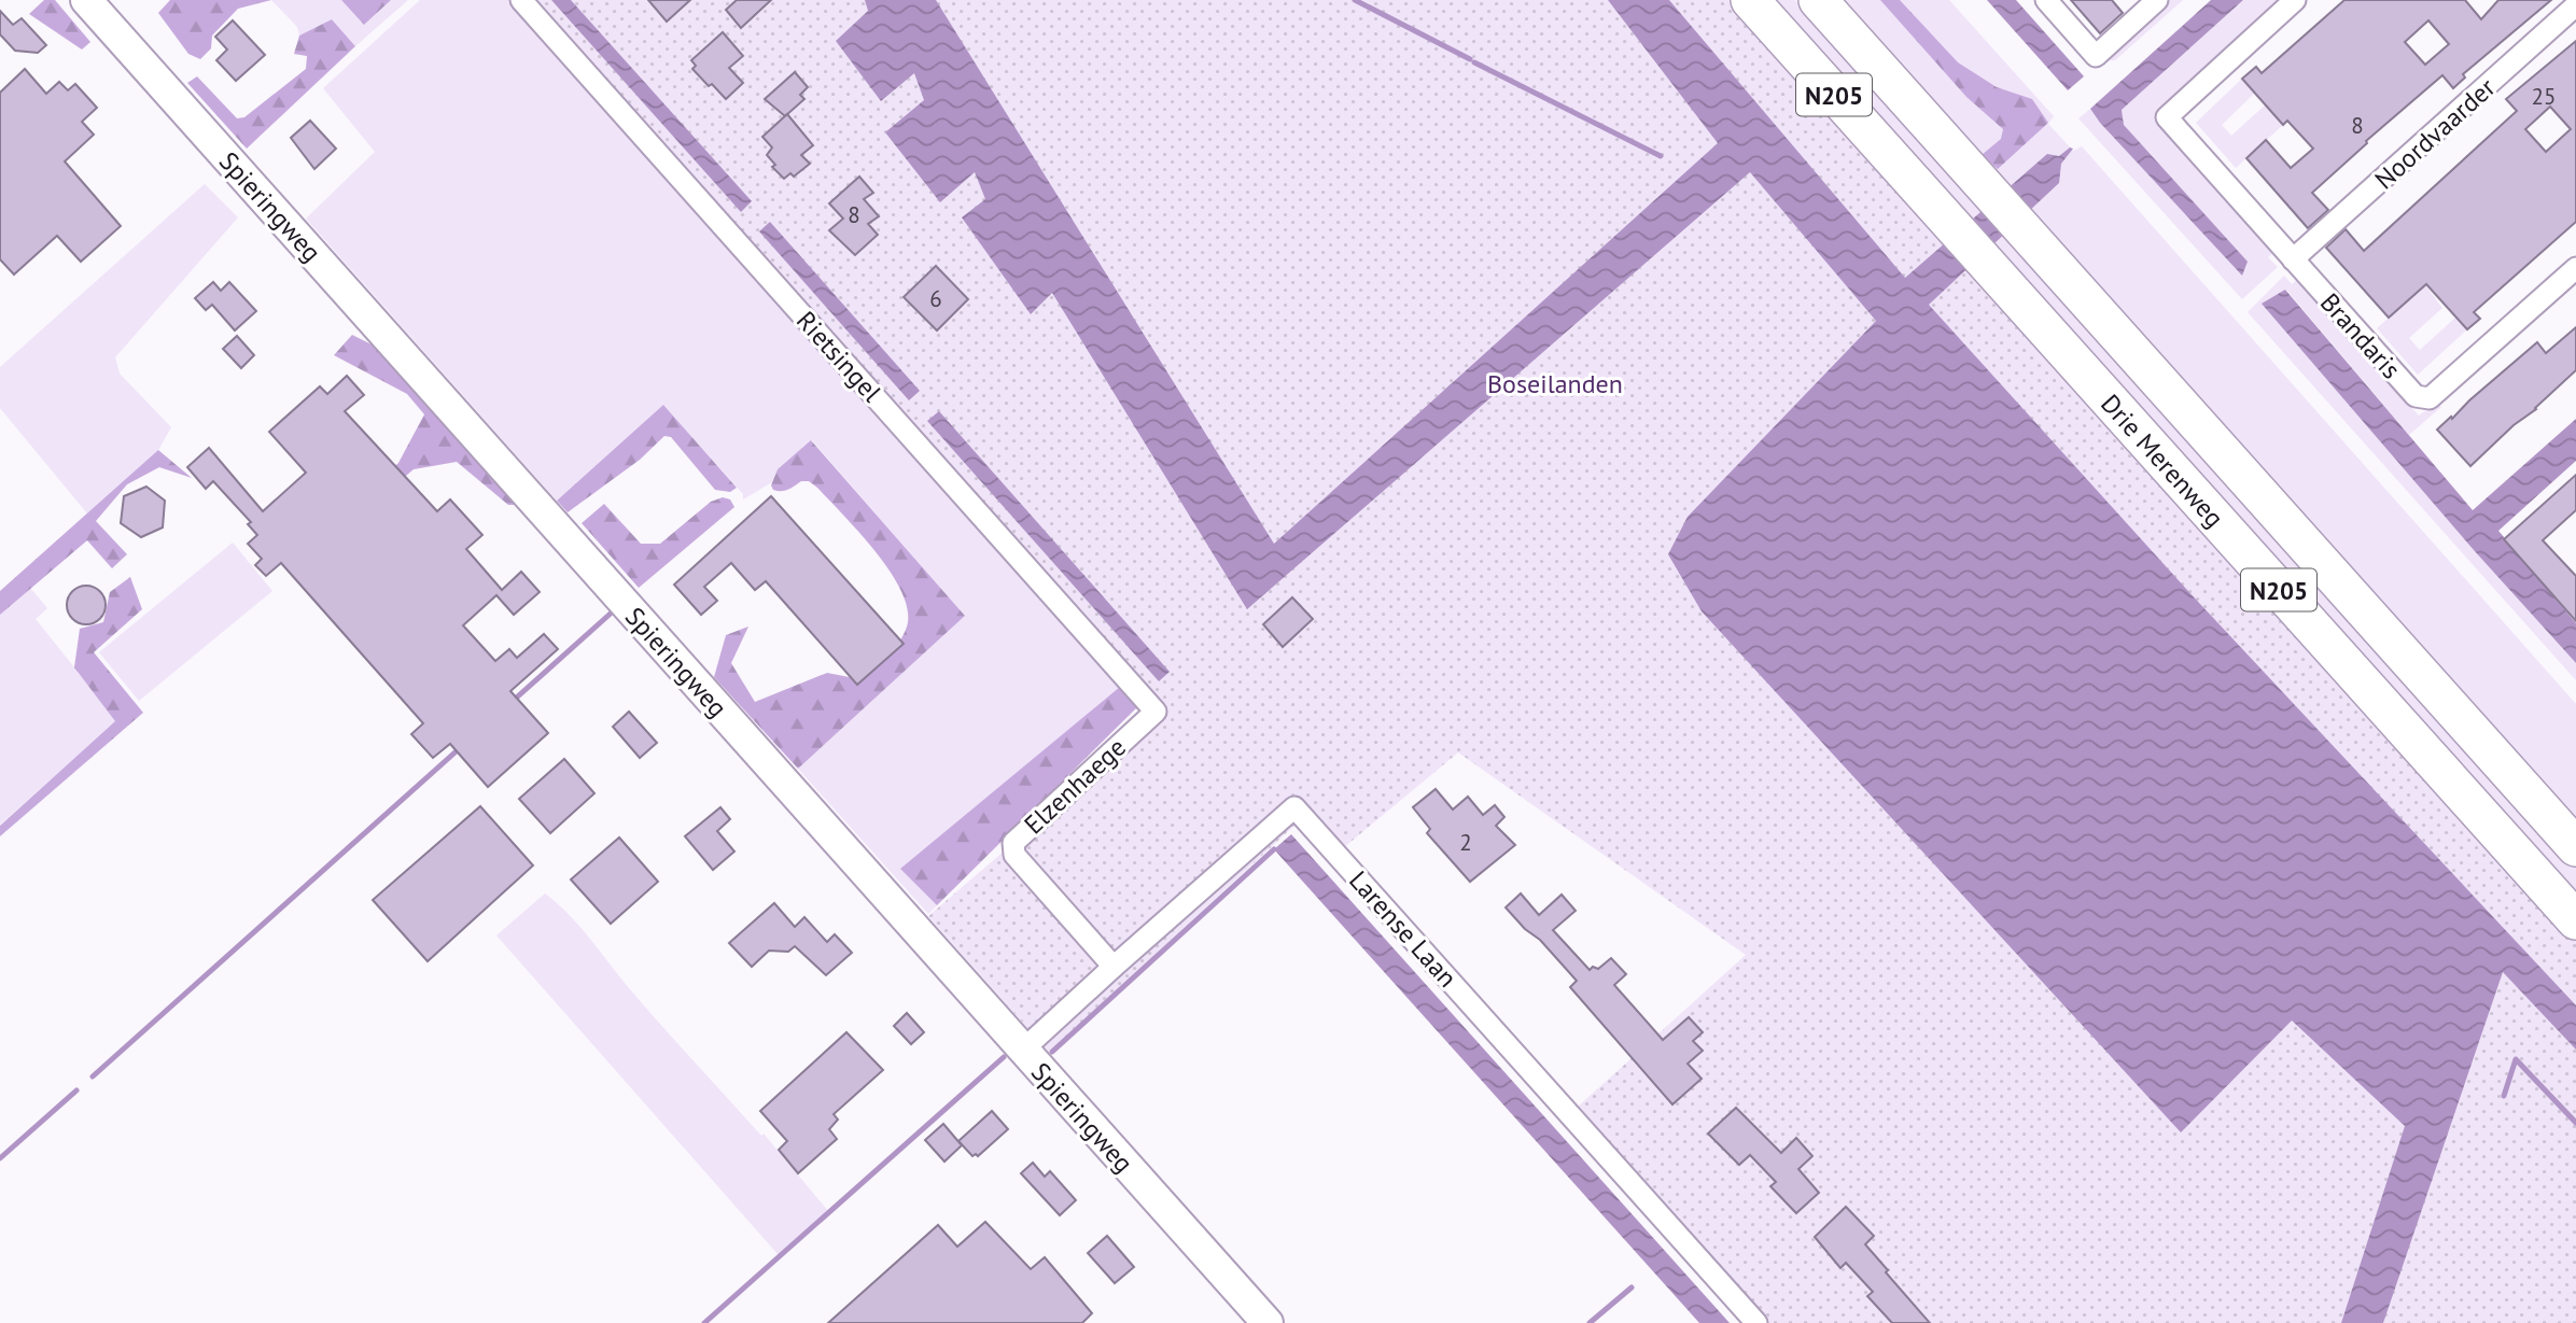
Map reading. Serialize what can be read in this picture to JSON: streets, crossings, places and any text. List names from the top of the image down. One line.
{"streets":{"highway":["N205","Drie Merenweg"],"street":["Noordvaarder","Spieringweg","Brandaris","Rietsingel","Elzenhaege","Larense Laan"]},"crossings":[["Noordvaarder","Brandaris"],["Spieringweg","Larense Laan"],["Rietsingel","Elzenhaege"],["Elzenhaege","Larense Laan"]],"parks":["Boseilanden"],"house_numbers":["25","8","8","6","2"]}
